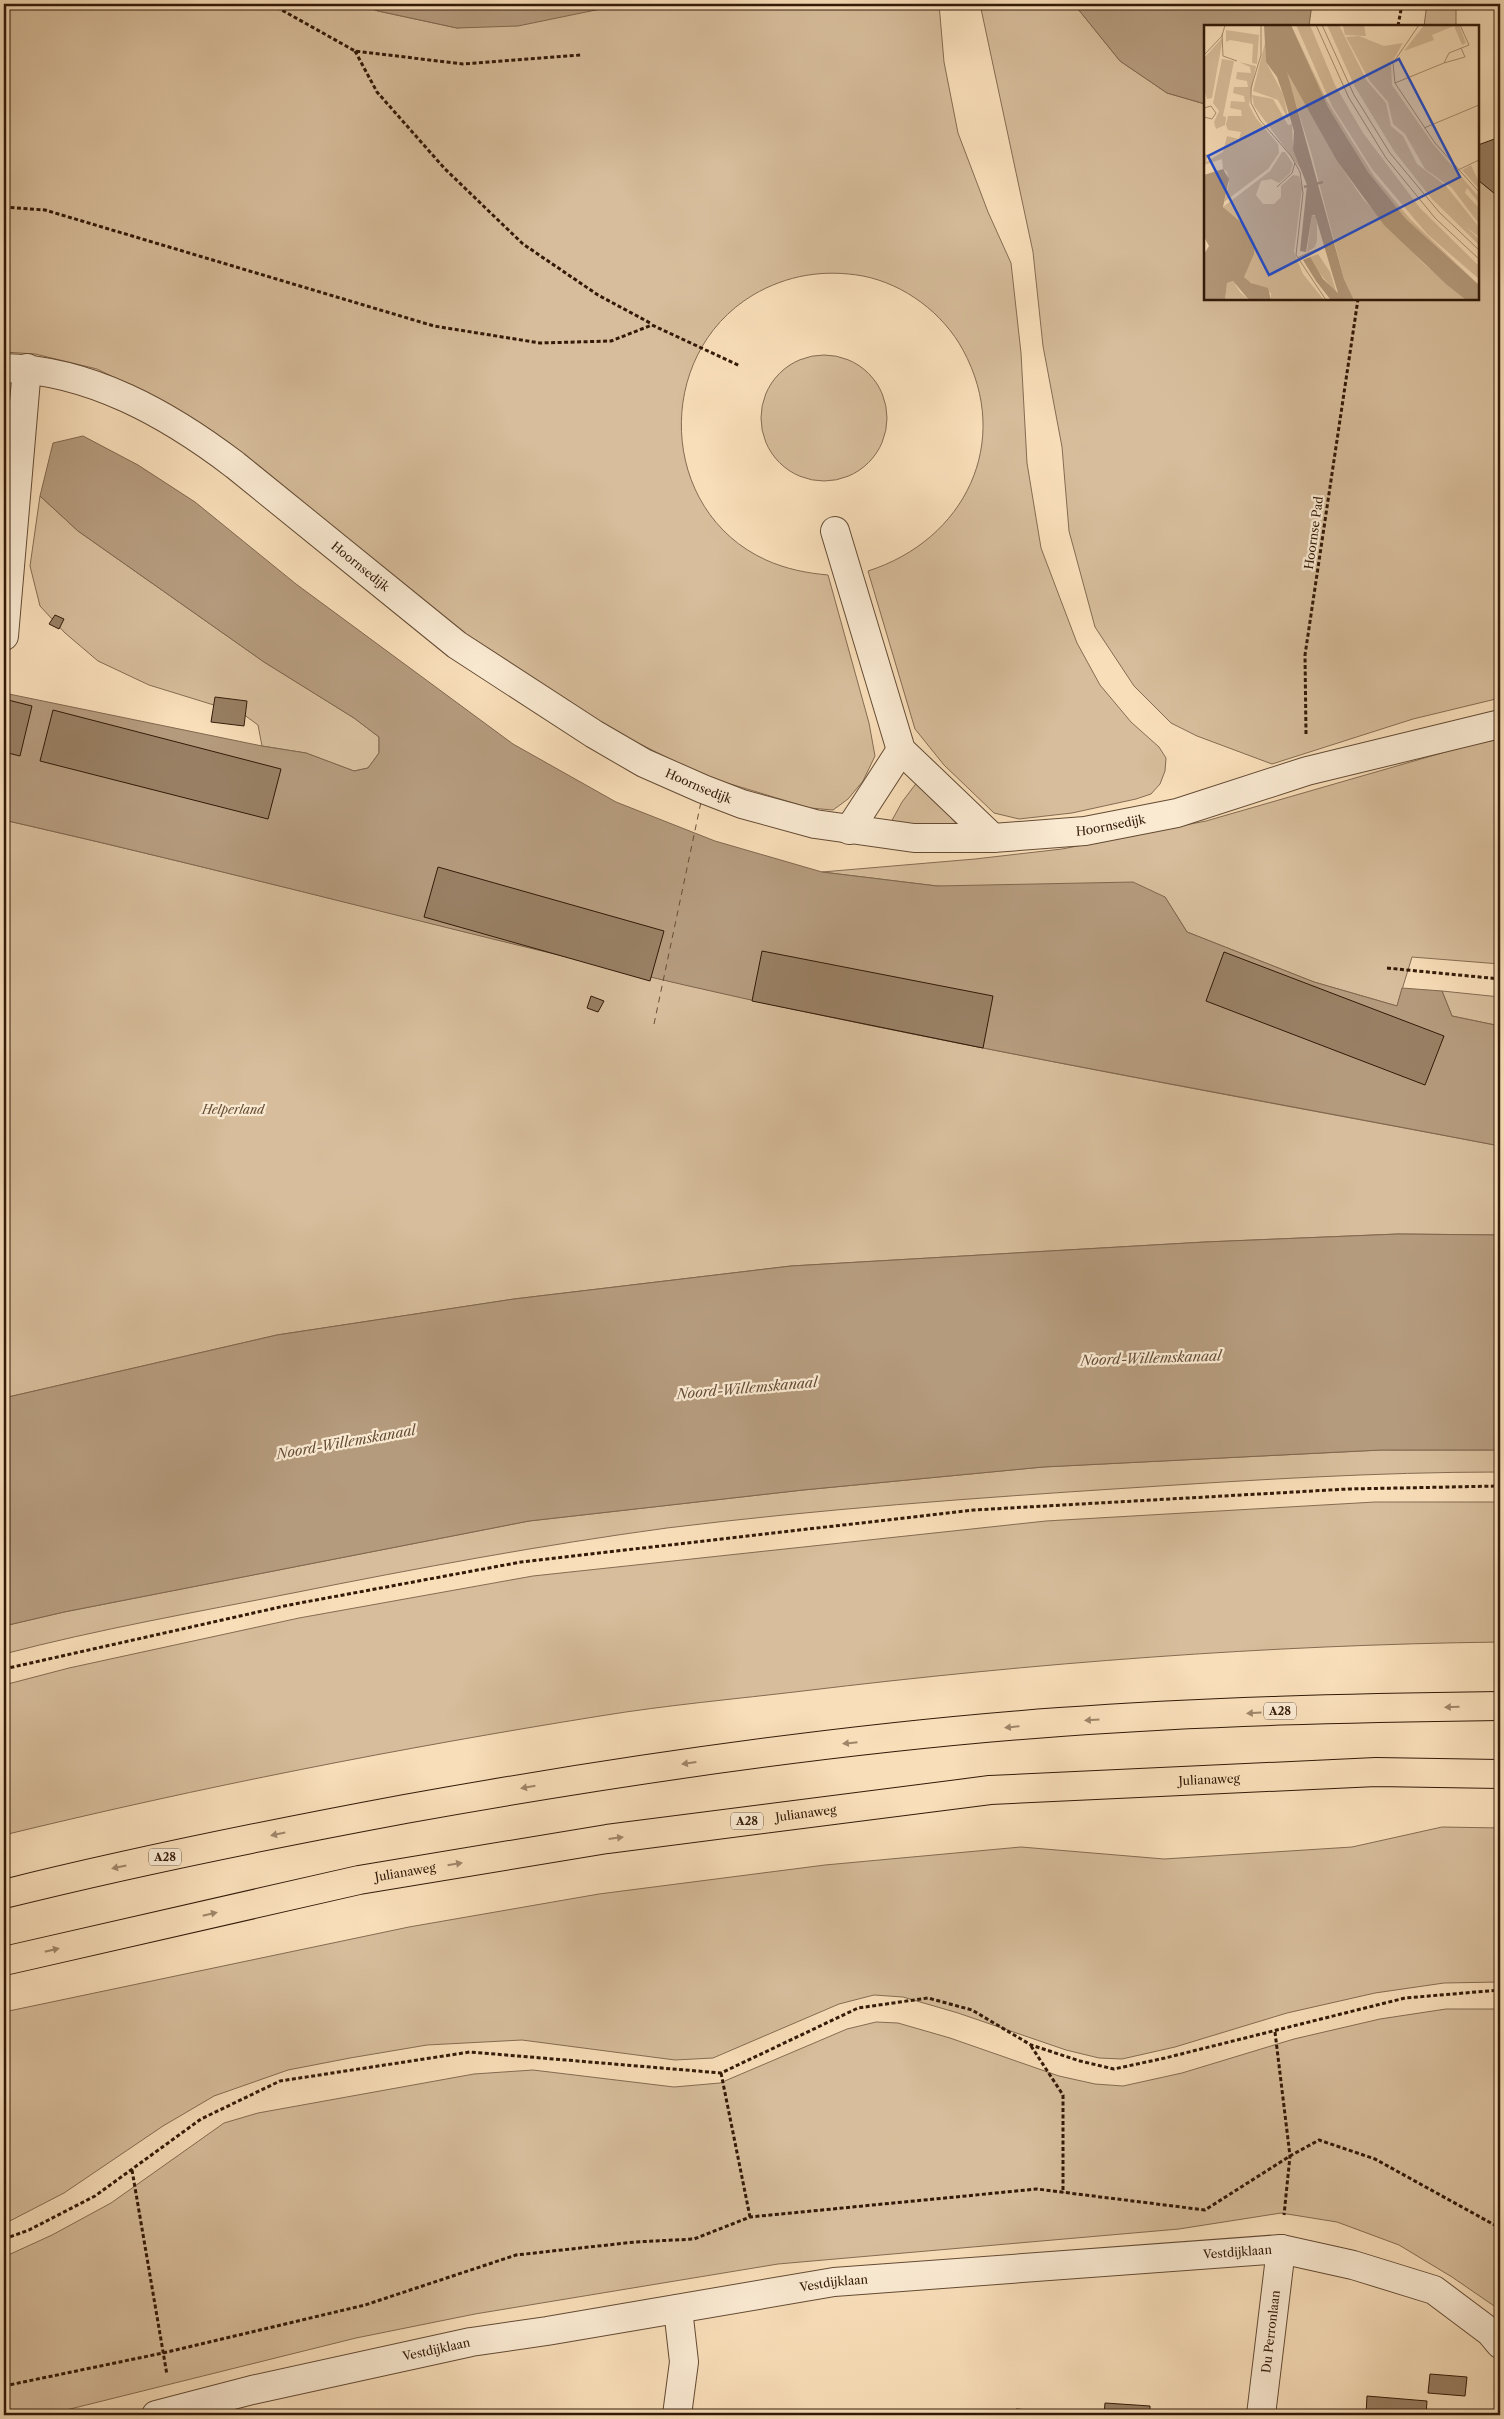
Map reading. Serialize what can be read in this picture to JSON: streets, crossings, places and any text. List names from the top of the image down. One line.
{"streets":{"highway":["A28","Julianaweg"],"street":["Hoornsedijk","Vestdijklaan","Du Perronlaan"],"path":["Hoornse Pad"]},"crossings":[["Hoornse Pad","Hoornsedijk"],["Vestdijklaan","Du Perronlaan"]],"water":["Noord-Willemskanaal"],"parks":["Helperland"]}
